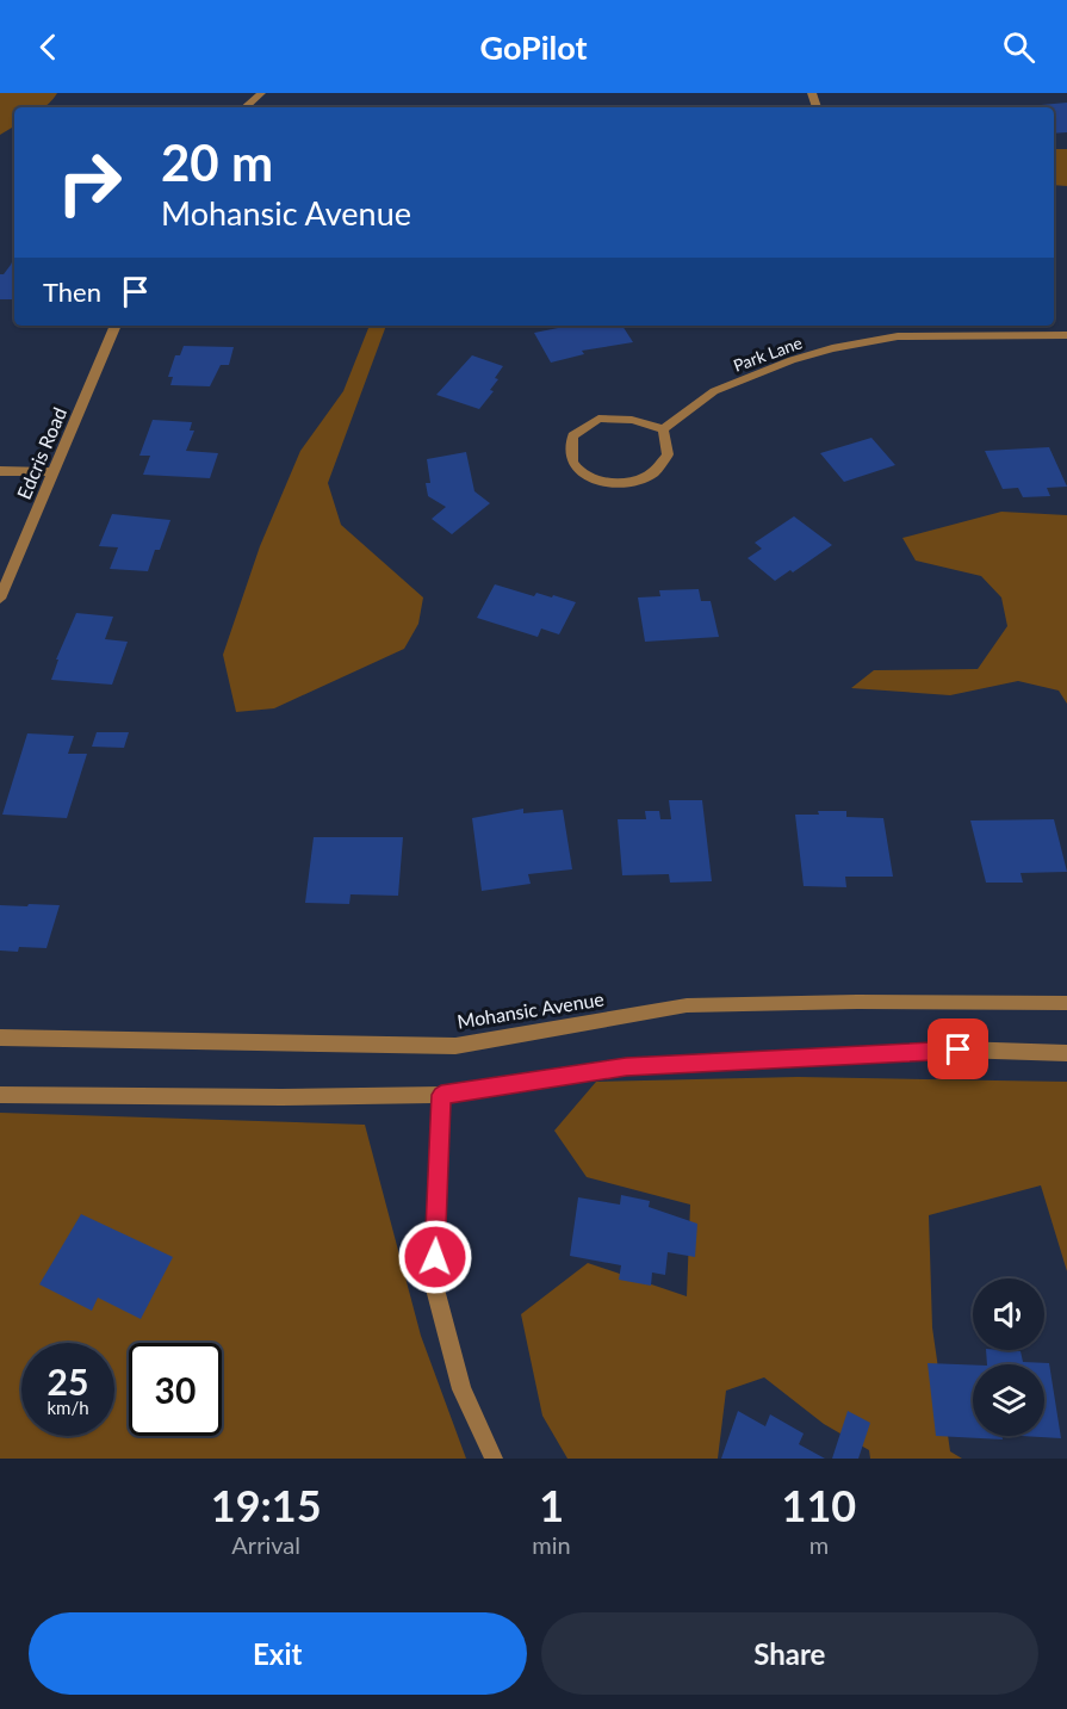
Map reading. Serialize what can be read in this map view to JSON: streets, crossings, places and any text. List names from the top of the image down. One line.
{"streets":{"street":["Park Lane","Edcris Road","Mohansic Avenue"]},"page":{"header":"GoPilot","turn":["20 m","Mohansic Avenue"],"then":"Then","speed":"25 km/h","limit":"30","eta":["19:15","Arrival","1","min","110","m"],"buttons":["Exit","Share"]}}
